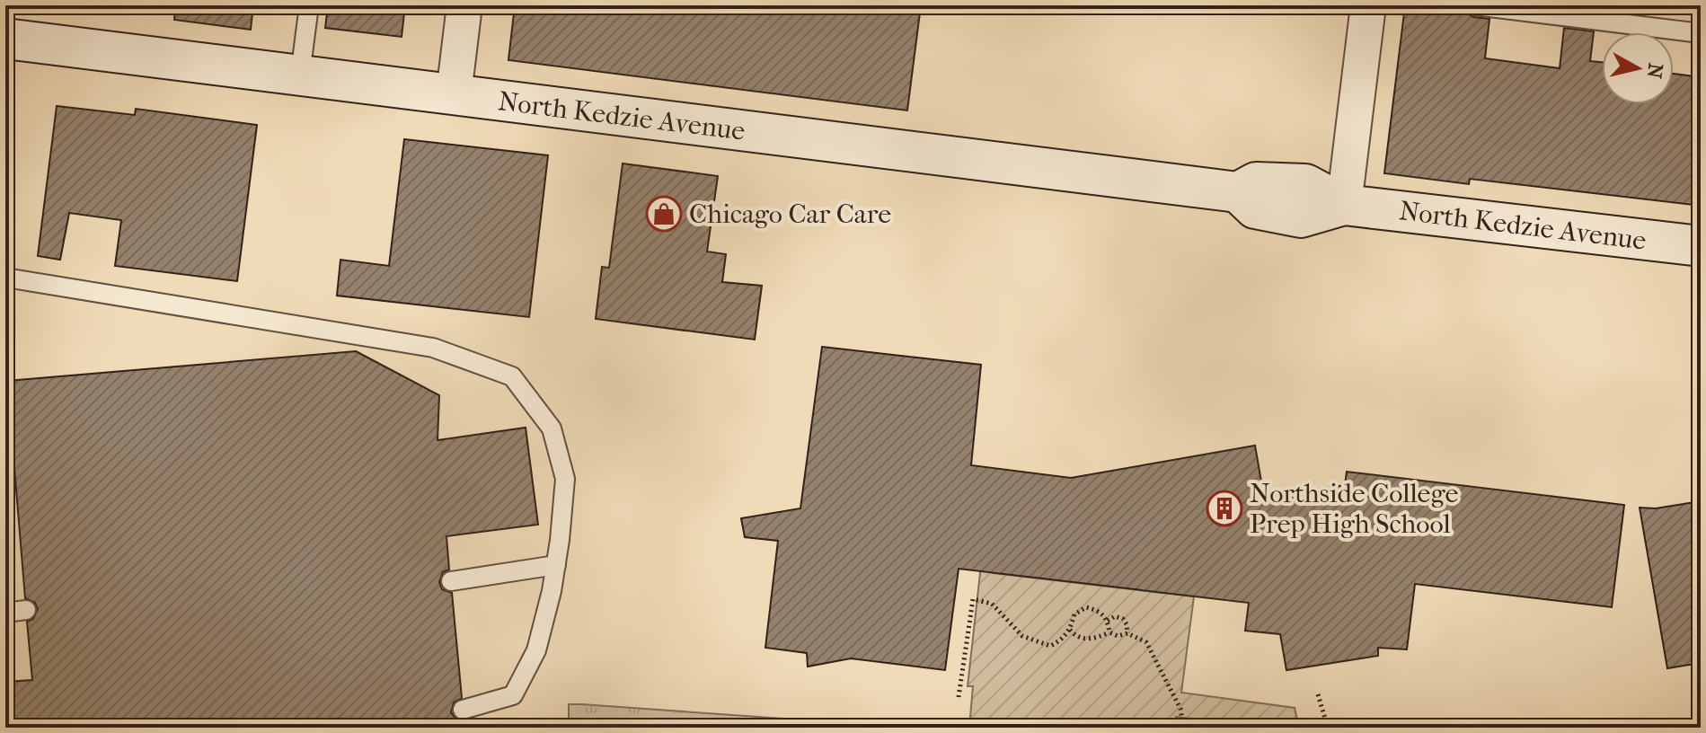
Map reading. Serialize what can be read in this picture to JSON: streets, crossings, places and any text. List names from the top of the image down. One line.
{"streets":{"main road":["North Kedzie Avenue"]},"places":{"shop":["Chicago Car Care"],"building":["Northside College Prep High School"]},"north":"right"}
